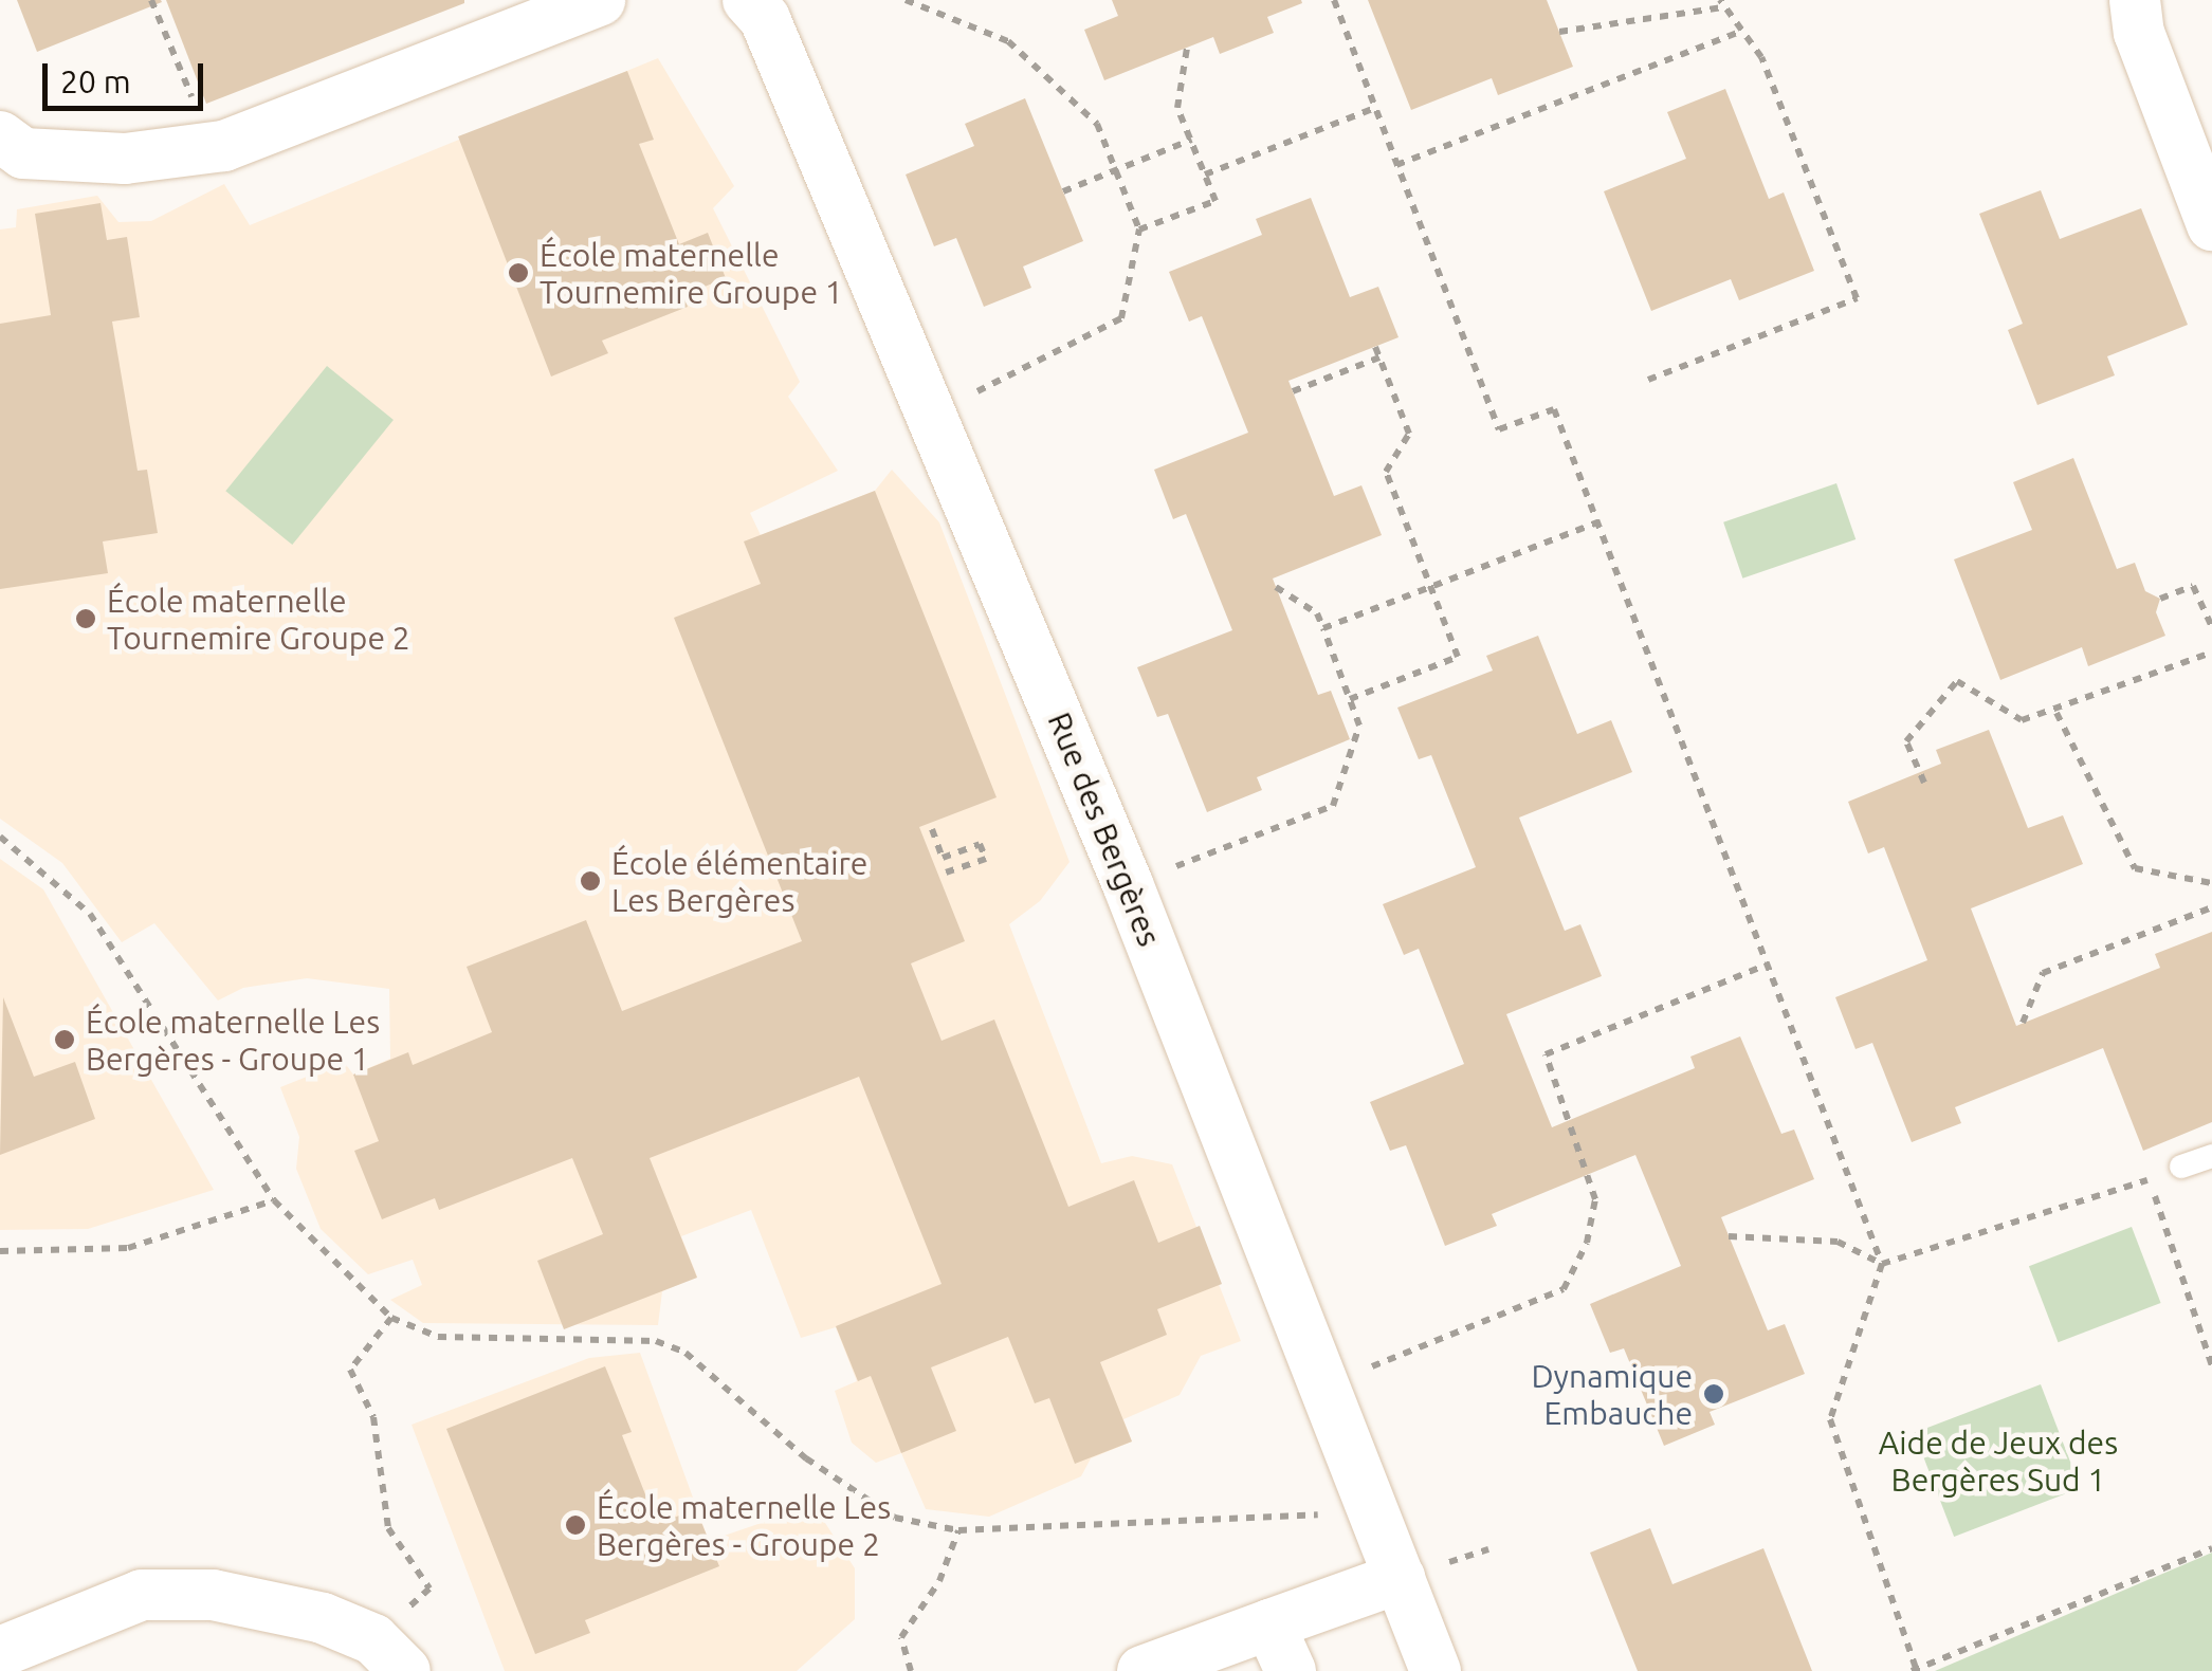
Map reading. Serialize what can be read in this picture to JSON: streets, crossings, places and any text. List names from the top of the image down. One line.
{"streets":{"street":["Rue des Bergères"]},"parks":["Aide de Jeux des Bergères Sud 1"],"places":["École maternelle Tournemire Groupe 1","École maternelle Tournemire Groupe 2","École élémentaire Les Bergères","École maternelle Les Bergères - Groupe 1","Dynamique Embauche","École maternelle Les Bergères - Groupe 2"],"scale_bar":"20 m"}
